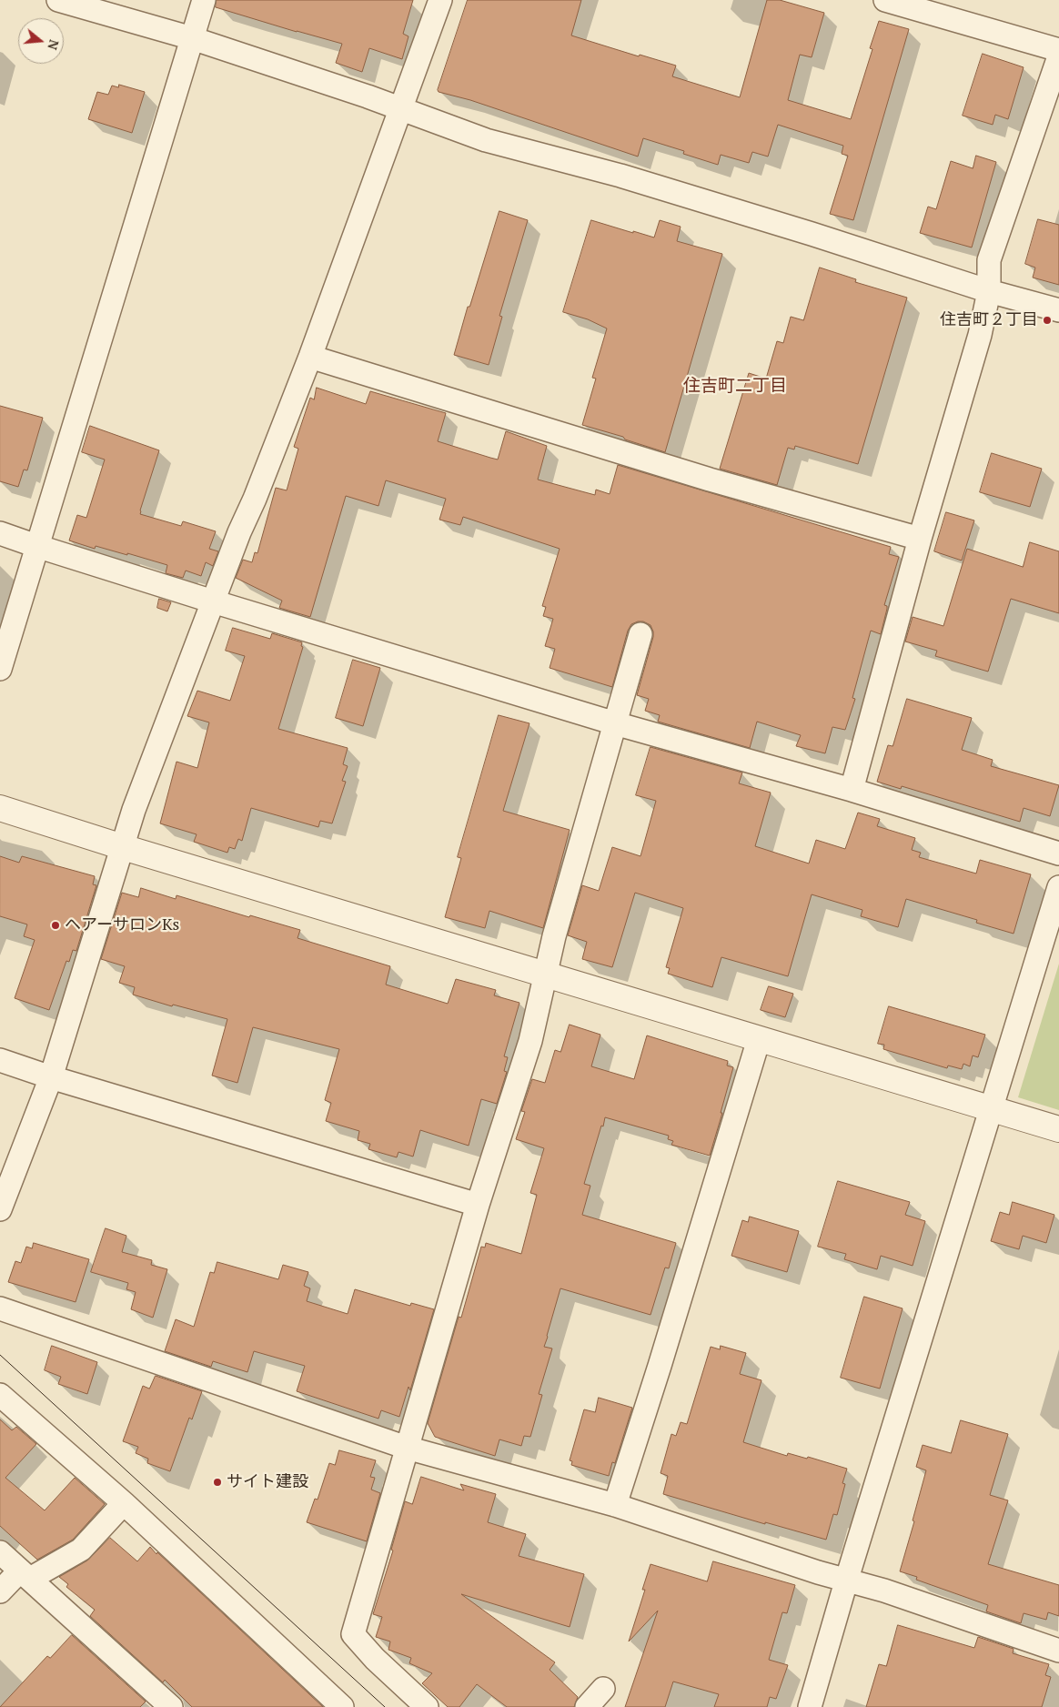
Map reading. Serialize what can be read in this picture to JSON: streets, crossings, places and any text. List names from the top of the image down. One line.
{"districts":["住吉町二丁目"],"places":["住吉町２丁目","ヘアーサロンKs","サイト建設"],"north":"right"}
